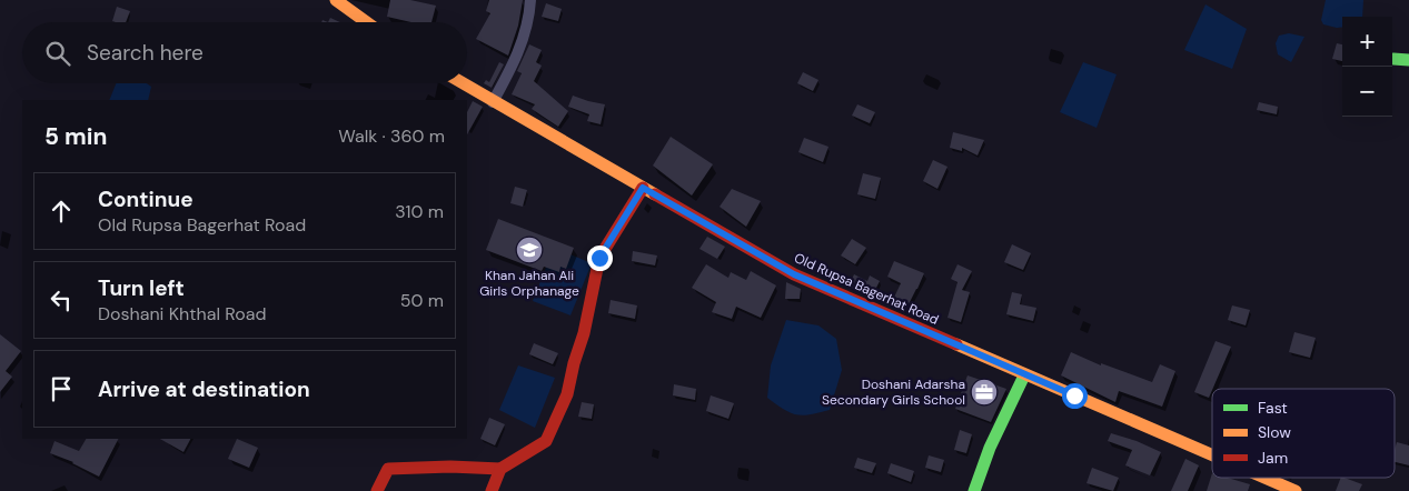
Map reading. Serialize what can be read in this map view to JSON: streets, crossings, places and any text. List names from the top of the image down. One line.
{"streets":{"street":["Old Rupsa Bagerhat Road"]},"places":{"school or university":["Khan Jahan Ali Girls Orphanage"],"office":["Doshani Adarsha Secondary Girls School"]},"legend":["Fast","Slow","Jam"],"page":{"map_buttons":["+","−"],"search":"Search here","heading":["5 min","Walk · 360 m"],"list":[["Continue","Old Rupsa Bagerhat Road","310 m"],["Turn left","Doshani Khthal Road","50 m"],"Arrive at destination"]}}
